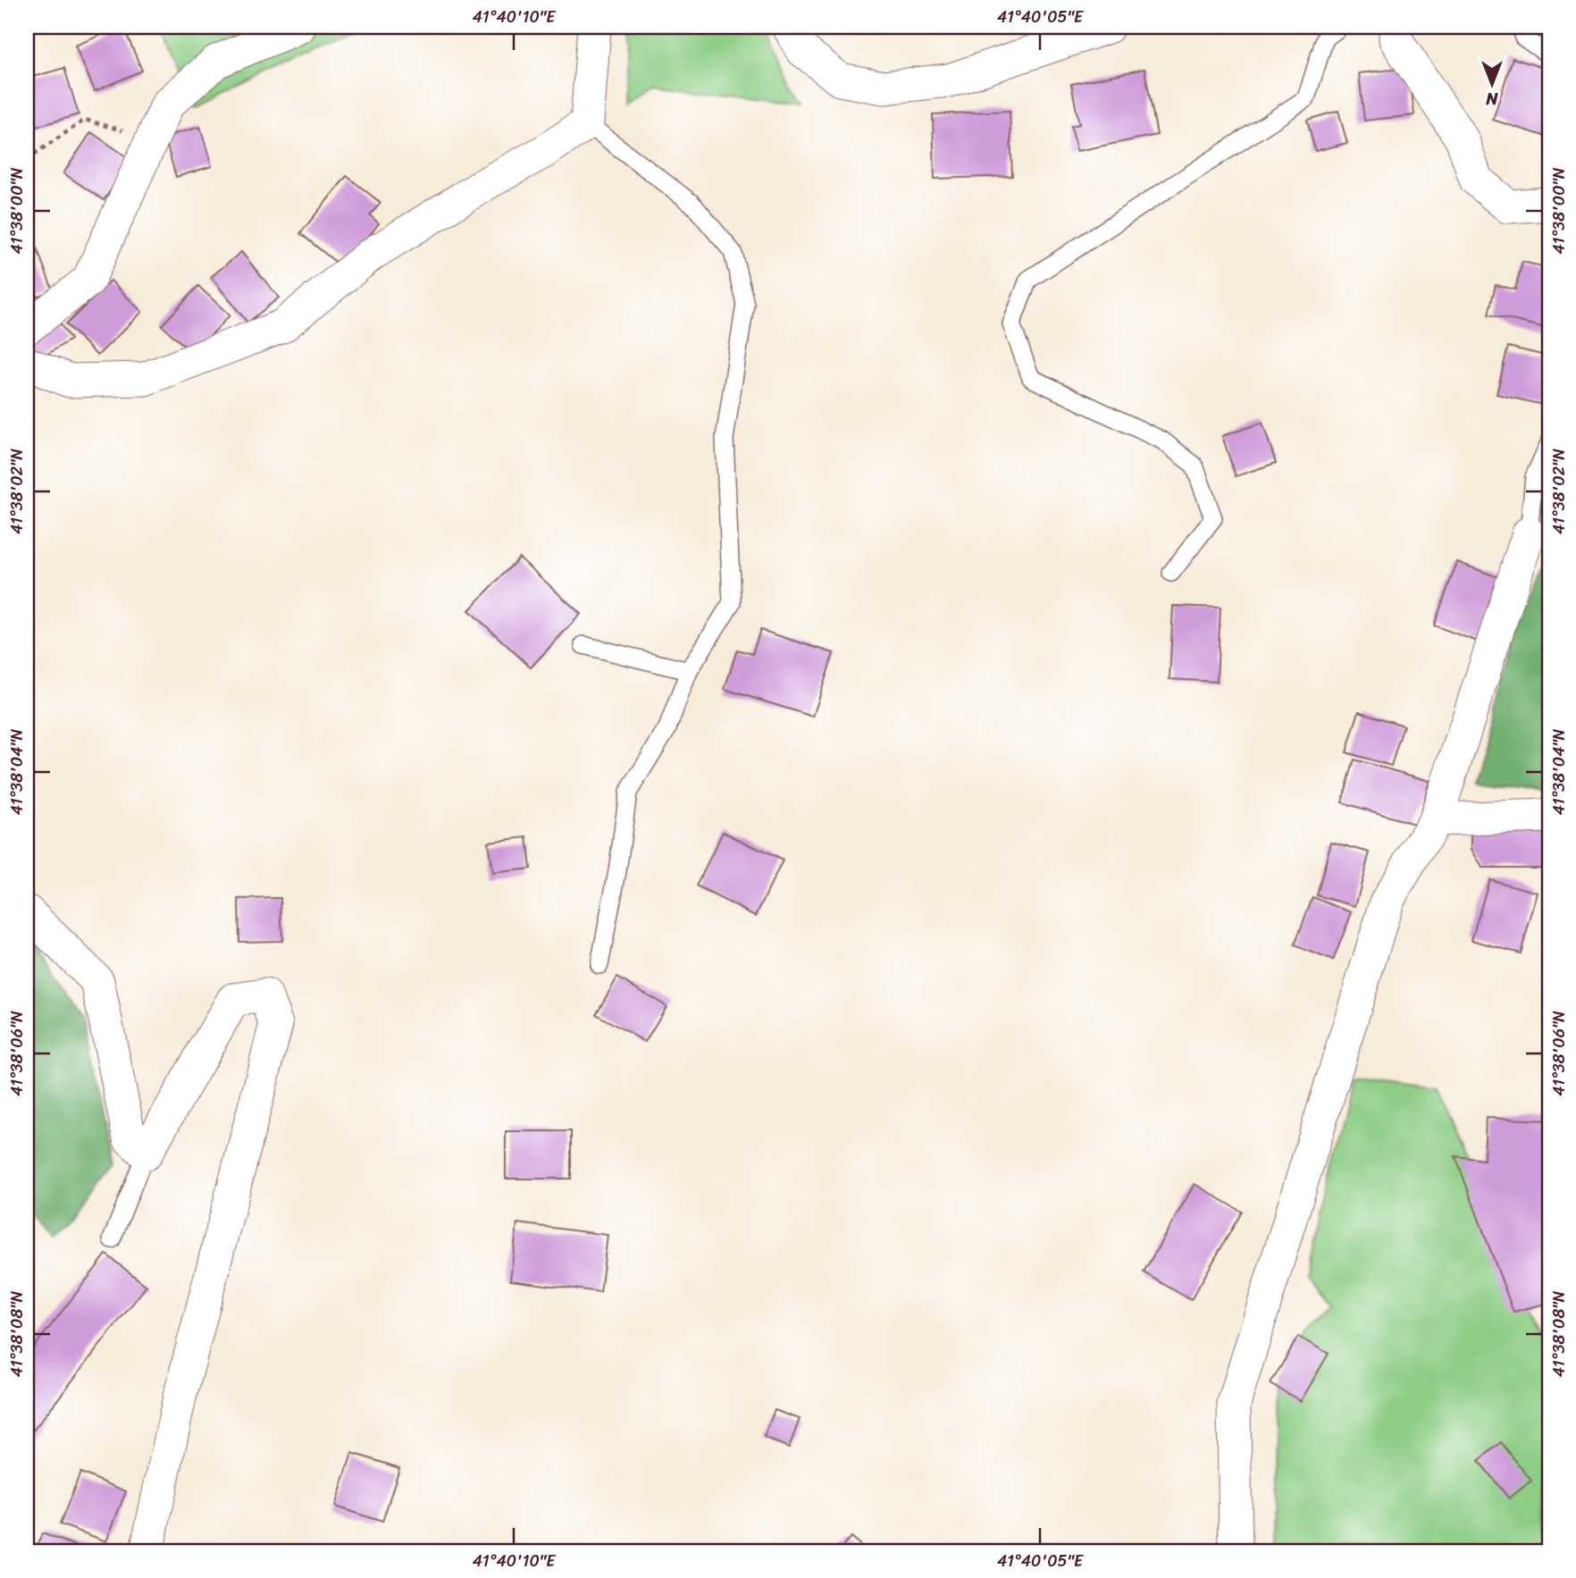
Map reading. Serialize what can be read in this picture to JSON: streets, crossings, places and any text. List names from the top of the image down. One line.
{"north":"bottom","coordinates":["41°40'10\"E","41°40'05\"E","41°38'00\"N","41°38'02\"N","41°38'04\"N","41°38'06\"N","41°38'08\"N"]}
